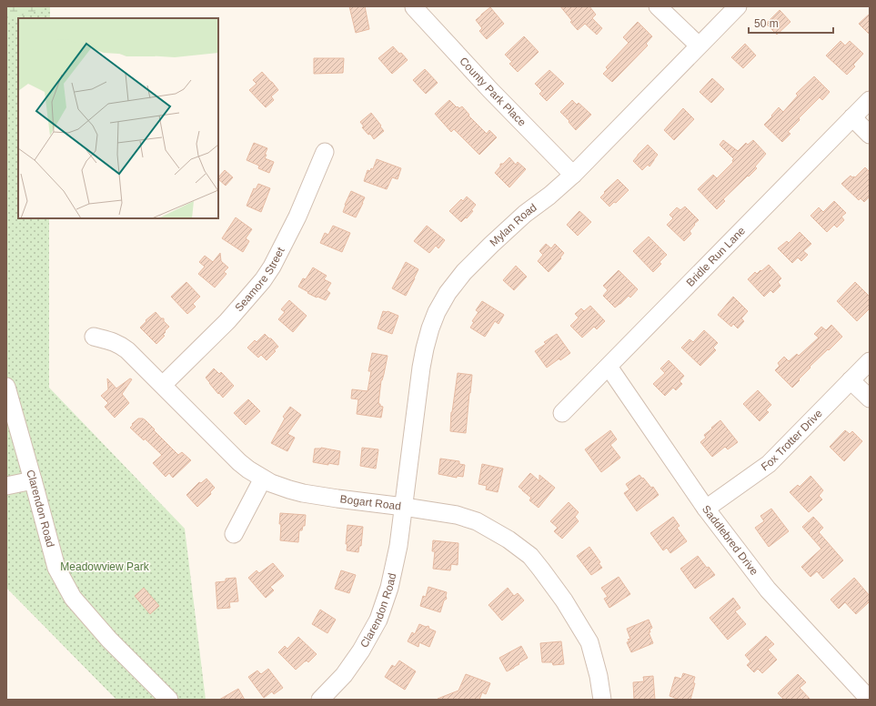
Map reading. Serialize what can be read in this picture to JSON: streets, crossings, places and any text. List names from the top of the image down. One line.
{"streets":{"street":["County Park Place","Mylan Road","Bridle Run Lane","Seamore Street","Fox Trotter Drive","Bogart Road","Clarendon Road","Saddlebred Drive"]},"crossings":[["County Park Place","Mylan Road"],["Mylan Road","Bogart Road"],["Mylan Road","Clarendon Road"],["Bridle Run Lane","Saddlebred Drive"],["Seamore Street","Bogart Road"],["Fox Trotter Drive","Saddlebred Drive"],["Bogart Road","Clarendon Road"]],"parks":["Meadowview Park"],"scale_bar":"50 m"}
